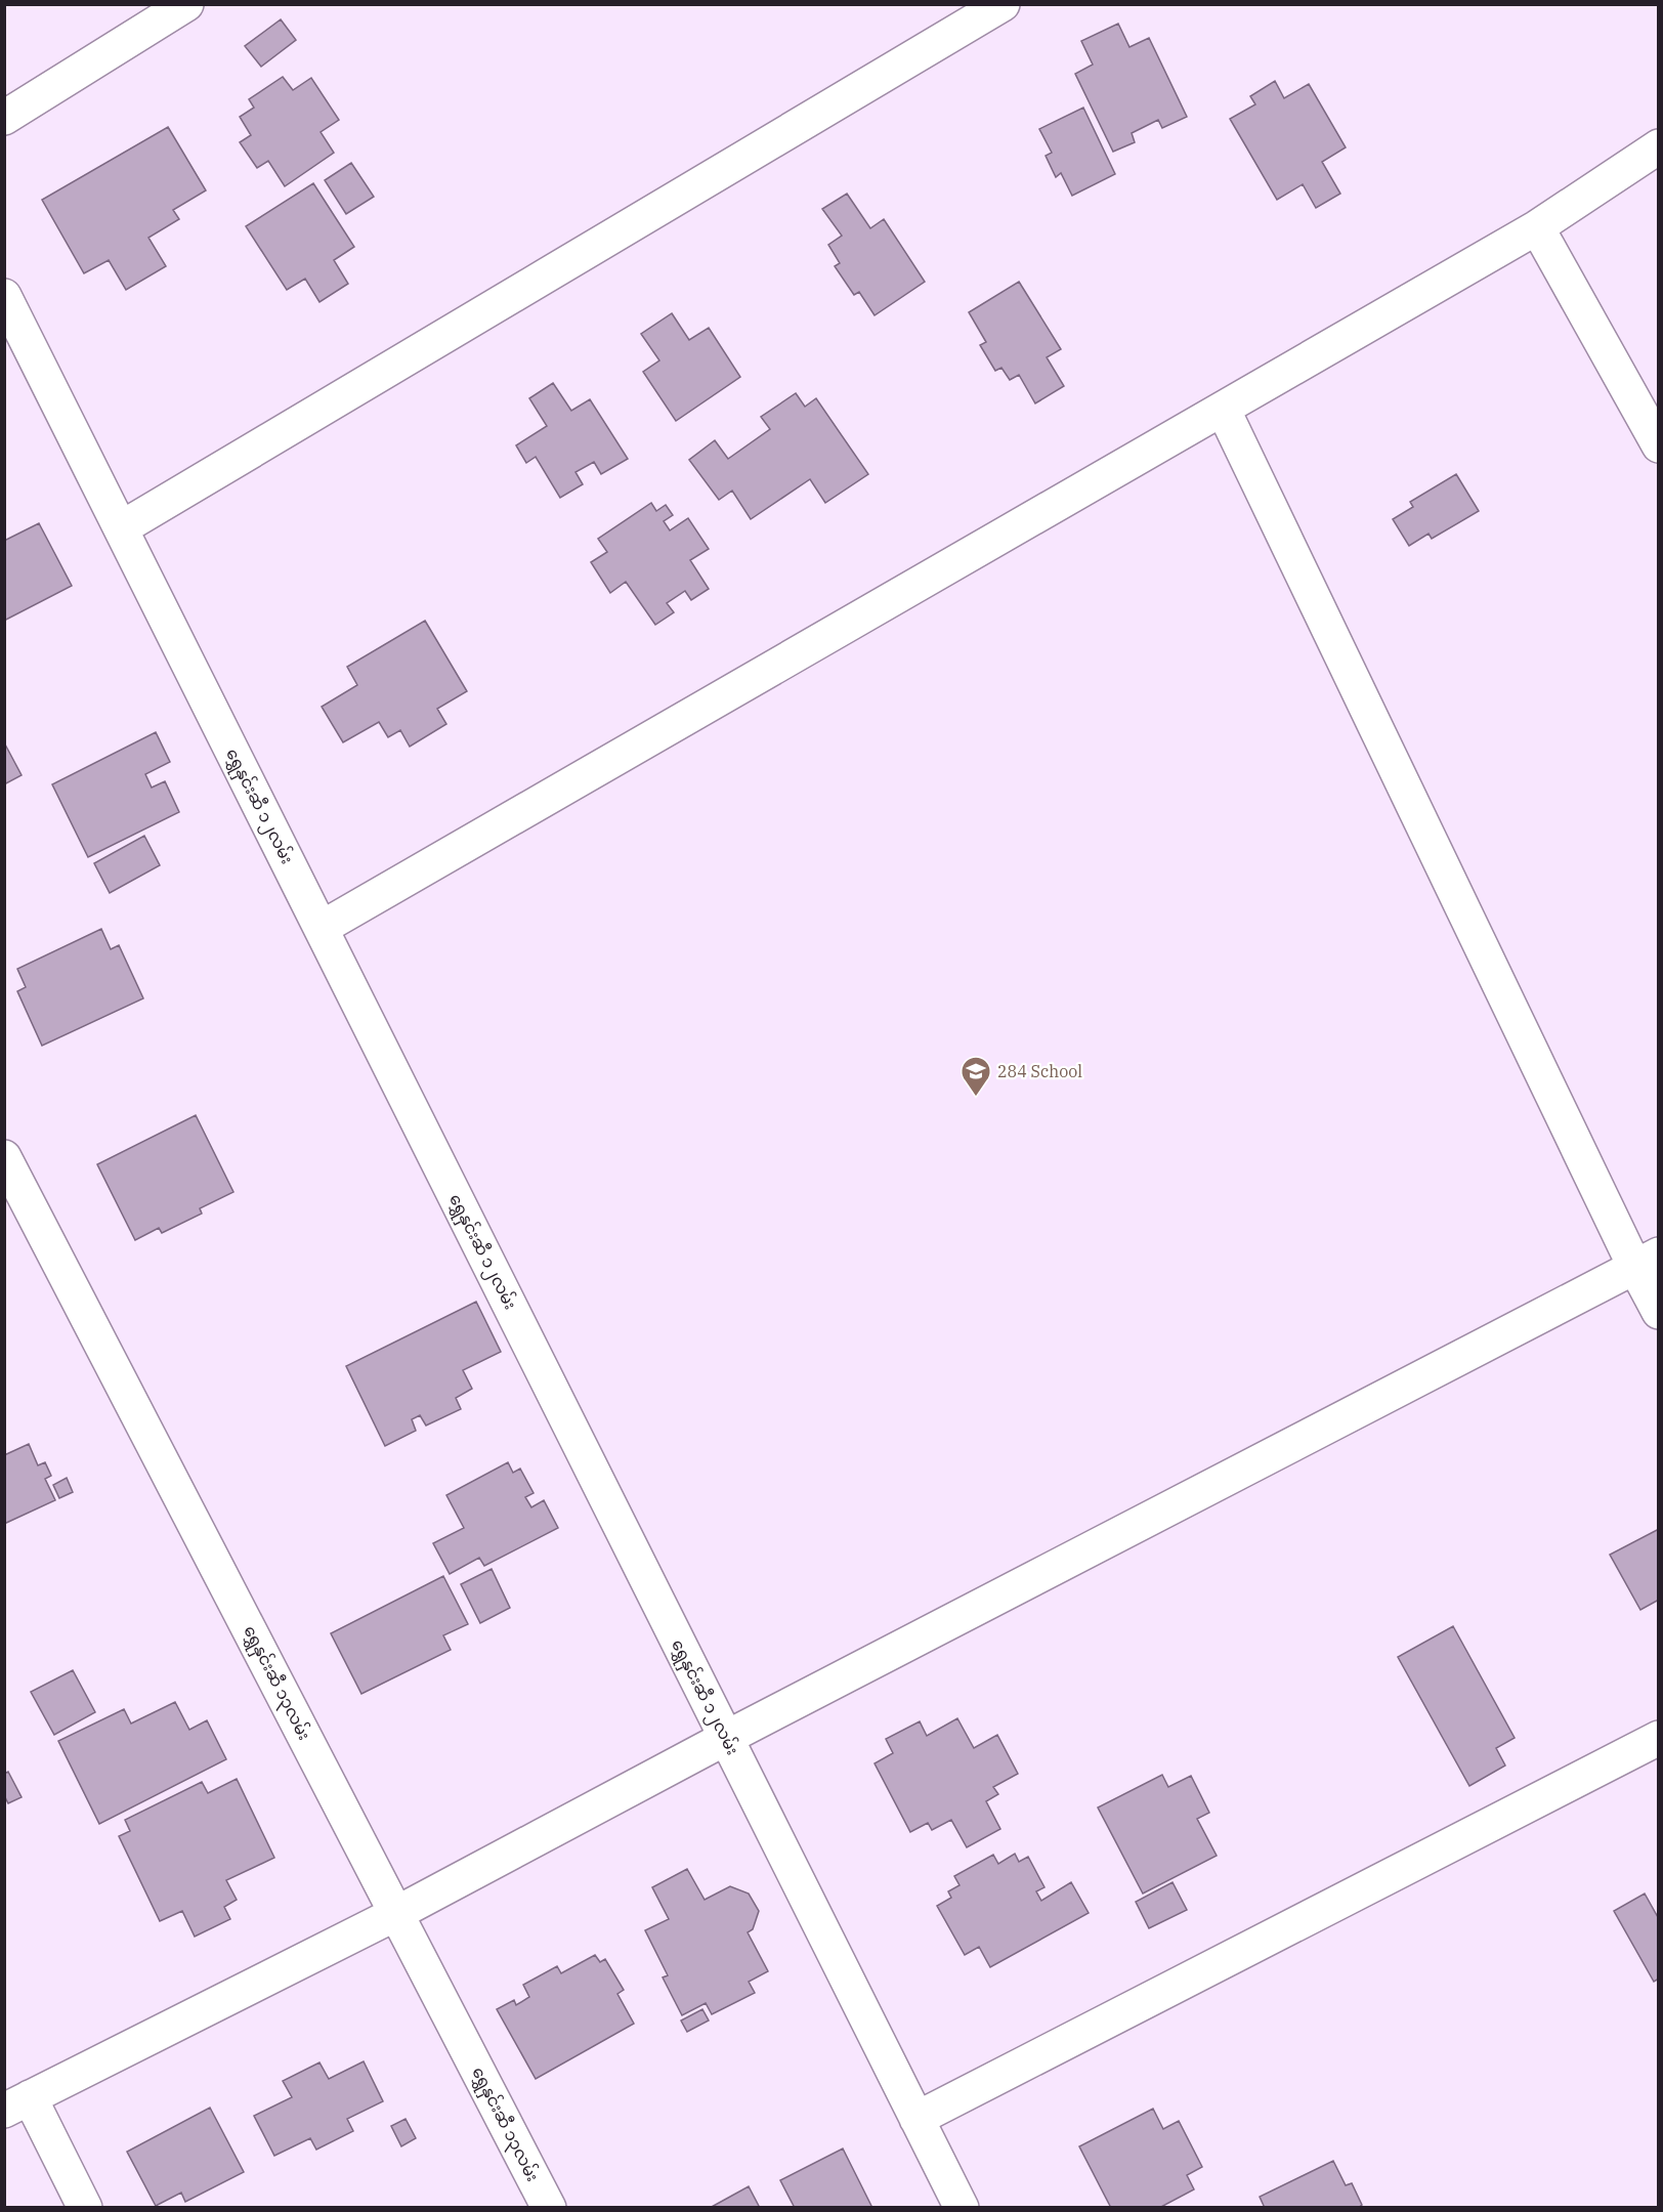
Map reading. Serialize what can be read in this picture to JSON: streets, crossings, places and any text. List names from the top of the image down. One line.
{"streets":{"street":["ရွှေနှင်းဆီ ၁၂လမ်း","ရွှေနှင်းဆီ ၁၃လမ်း"]},"places":{"school or university":["284 School"]}}
